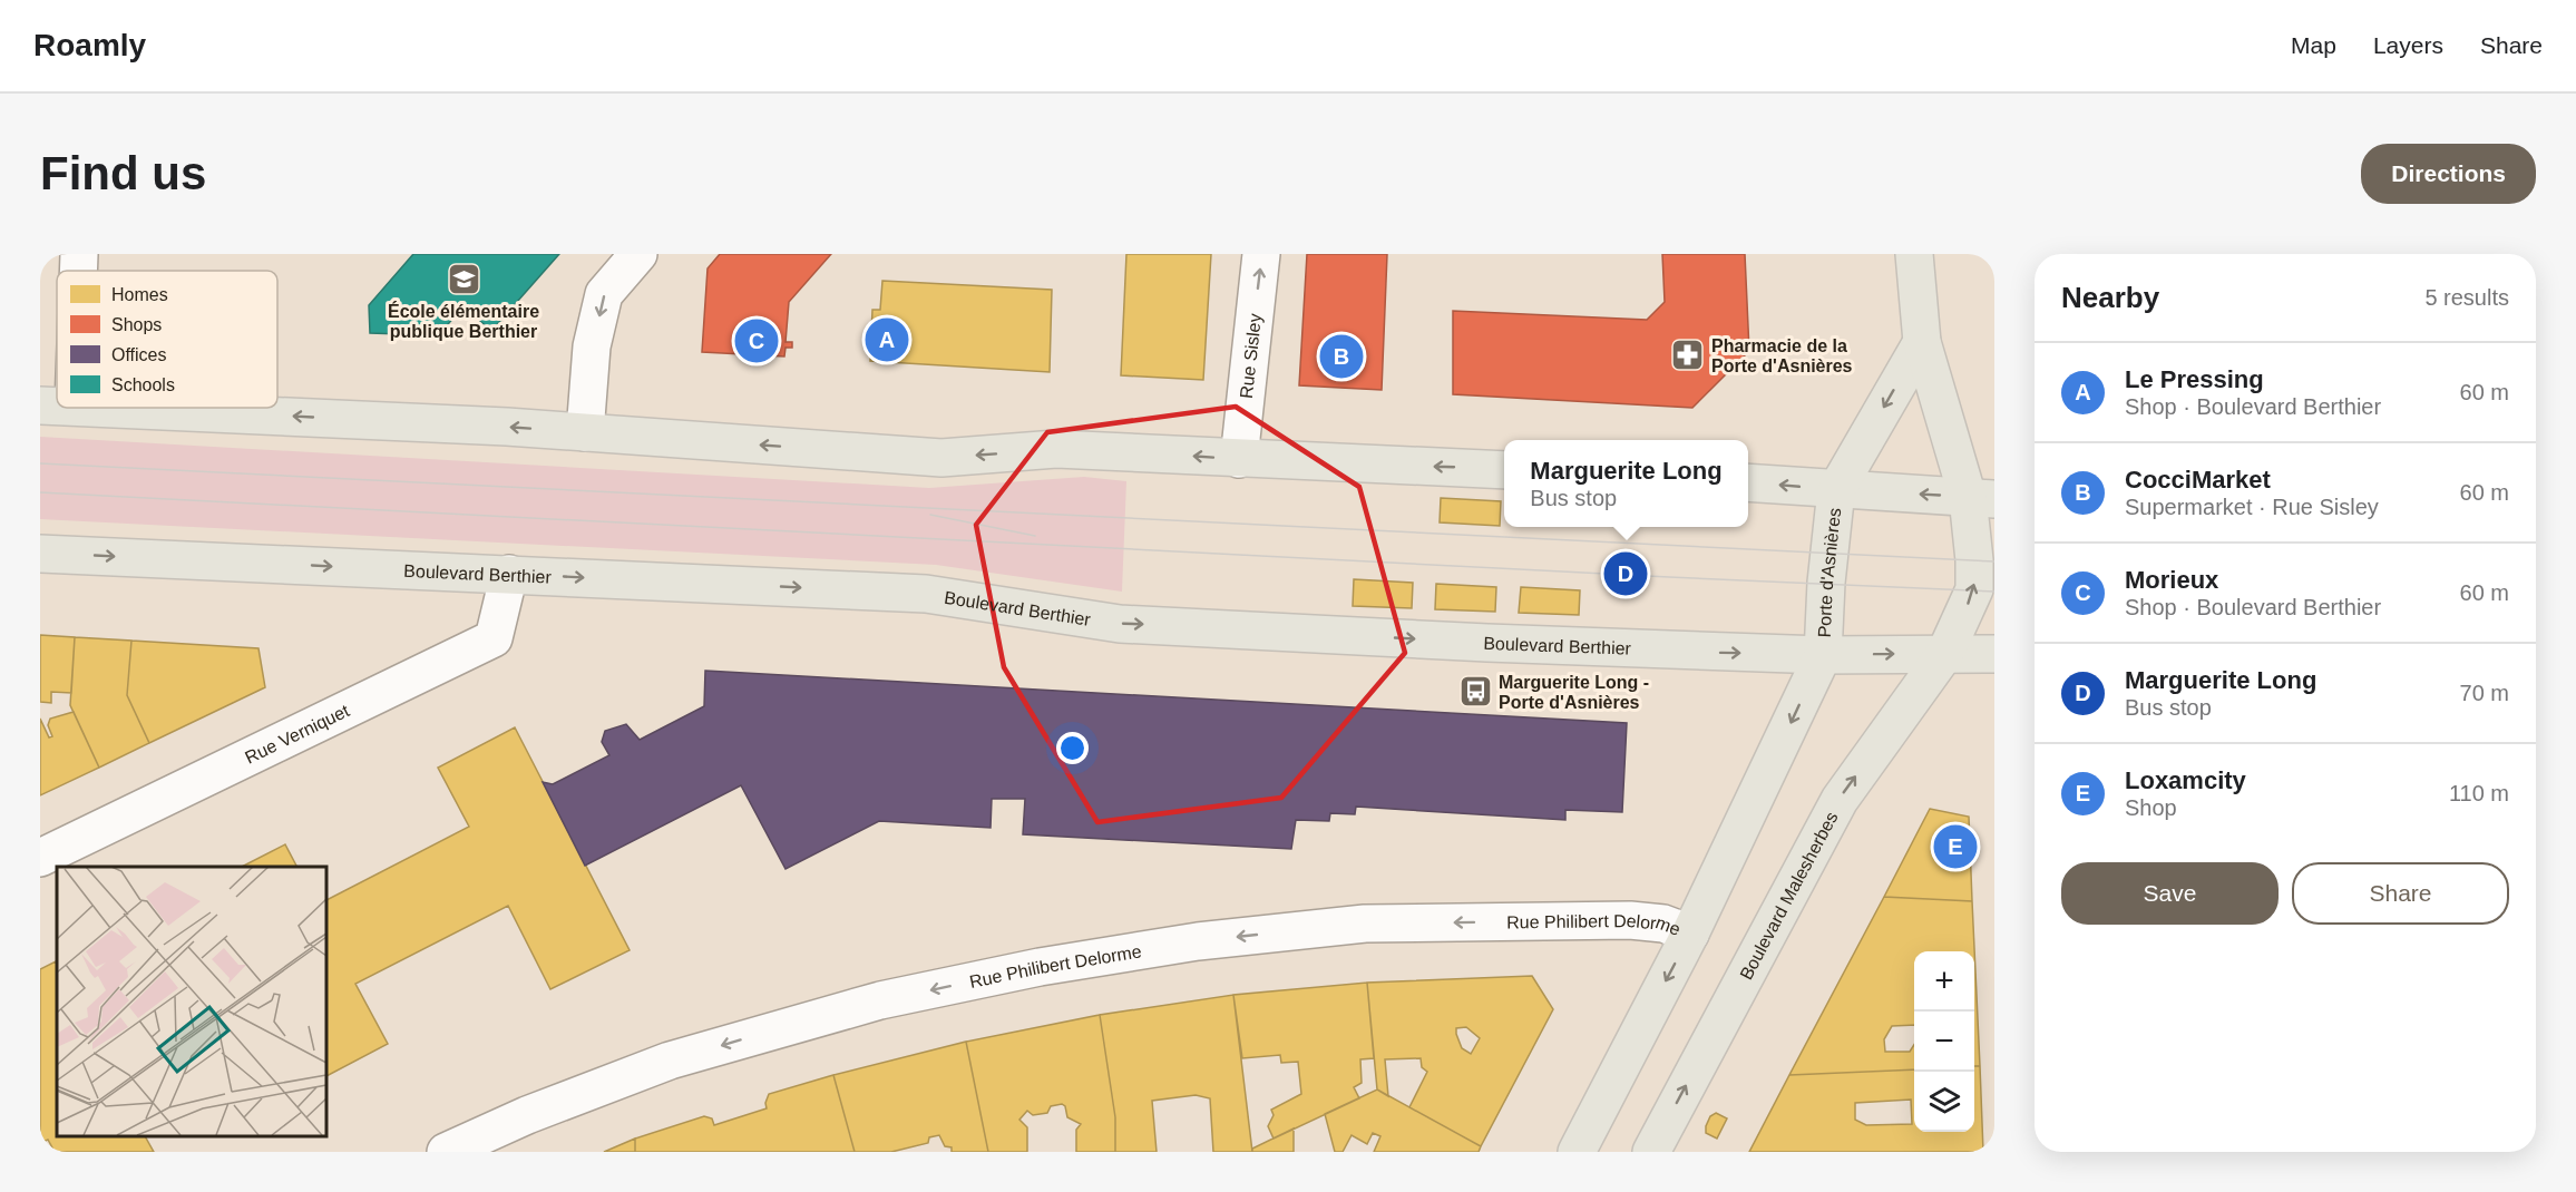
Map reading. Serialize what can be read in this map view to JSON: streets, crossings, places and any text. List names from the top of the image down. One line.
{"streets":{"main road":["Boulevard Berthier","Porte d'Asnières","Boulevard Malesherbes"],"street":["Rue Sisley","Rue Verniquet","Rue Philibert Delorme"]},"crossings":[["Boulevard Berthier","Porte d'Asnières"],["Boulevard Berthier","Rue Verniquet"],["Boulevard Berthier","Boulevard Malesherbes"]],"one_way":["Rue Sisley","Rue Philibert Delorme"],"places":{"school or university":["École élémentaire publique Berthier"],"pharmacy":["Pharmacie de la Porte d'Asnières"],"bus stop":["Marguerite Long - Porte d'Asnières"]},"legend":["Homes","Shops","Offices","Schools"],"page":{"header":"Roamly","nav":["Map","Layers","Share"],"buttons":["Directions",["Save","Share"]],"title":"Find us","heading":["Nearby","5 results"],"pins":["A","C","B","D","E"],"list":[{"mark":"A","name":"Le Pressing","note":"Shop · Boulevard Berthier","value":"60 m"},{"mark":"B","name":"CocciMarket","note":"Supermarket · Rue Sisley","value":"60 m"},{"mark":"C","name":"Morieux","note":"Shop · Boulevard Berthier","value":"60 m"},{"mark":"D","name":"Marguerite Long","note":"Bus stop","value":"70 m"},{"mark":"E","name":"Loxamcity","note":"Shop","value":"110 m"}],"popup":["Marguerite Long","Bus stop"],"map_buttons":["+","−"]}}
